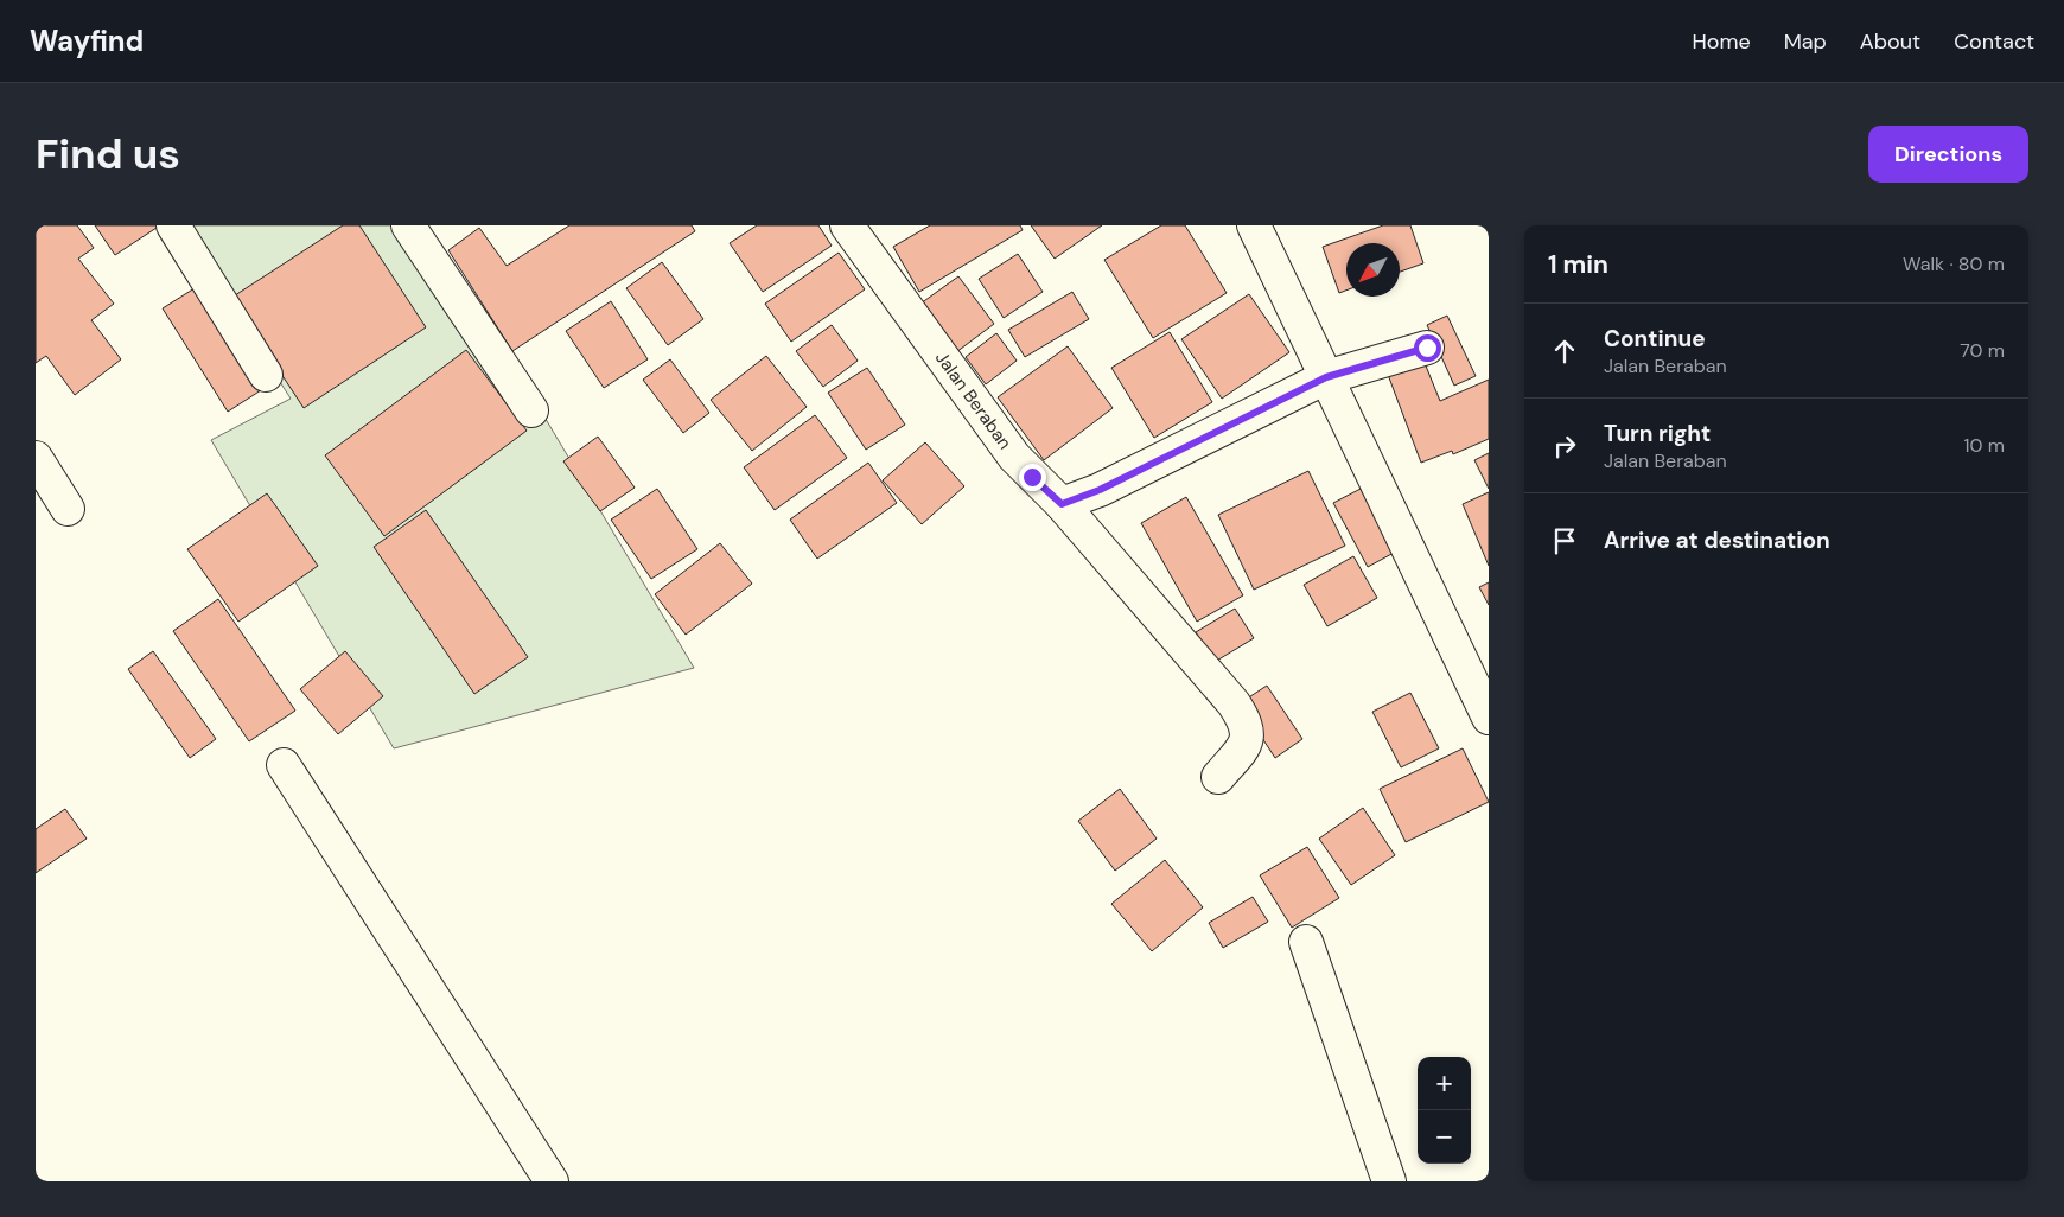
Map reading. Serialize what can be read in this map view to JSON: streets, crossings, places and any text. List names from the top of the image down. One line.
{"streets":{"street":["Jalan Beraban"]},"north":"bottom left","page":{"header":"Wayfind","nav":["Home","Map","About","Contact"],"buttons":"Directions","title":"Find us","heading":["1 min","Walk · 80 m"],"list":[["Continue","Jalan Beraban","70 m"],["Turn right","Jalan Beraban","10 m"],"Arrive at destination"],"map_buttons":["+","−"]}}
